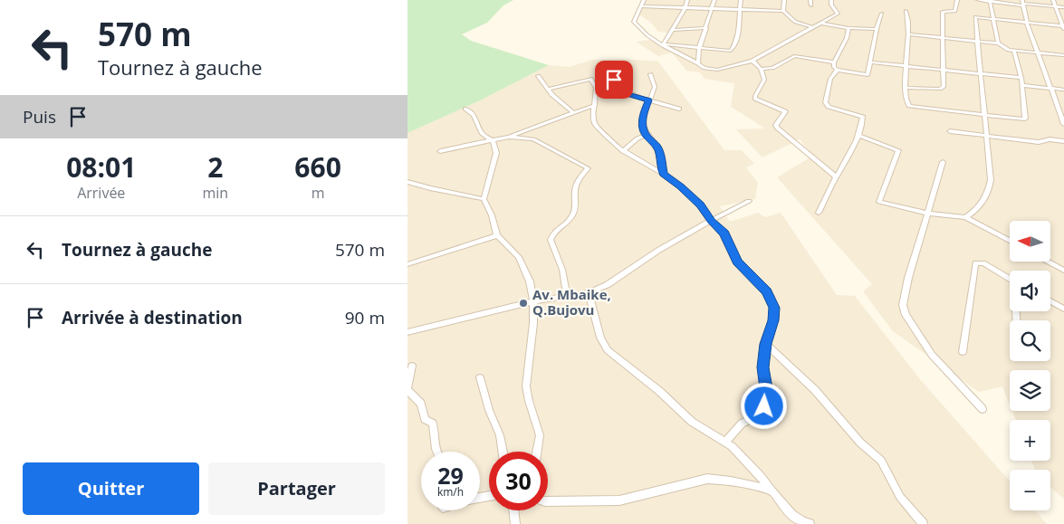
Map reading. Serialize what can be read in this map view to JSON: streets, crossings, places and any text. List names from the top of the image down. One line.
{"places":["Av. Mbaike, Q.Bujovu"],"north":"left","page":{"turn":["570 m","Tournez à gauche"],"then":"Puis","eta":["08:01","Arrivée","2","min","660","m"],"list":[{"name":"Tournez à gauche","value":"570 m"},{"name":"Arrivée à destination","value":"90 m"}],"map_buttons":["+","−"],"speed":"29 km/h","limit":"30","buttons":["Quitter","Partager"]}}
